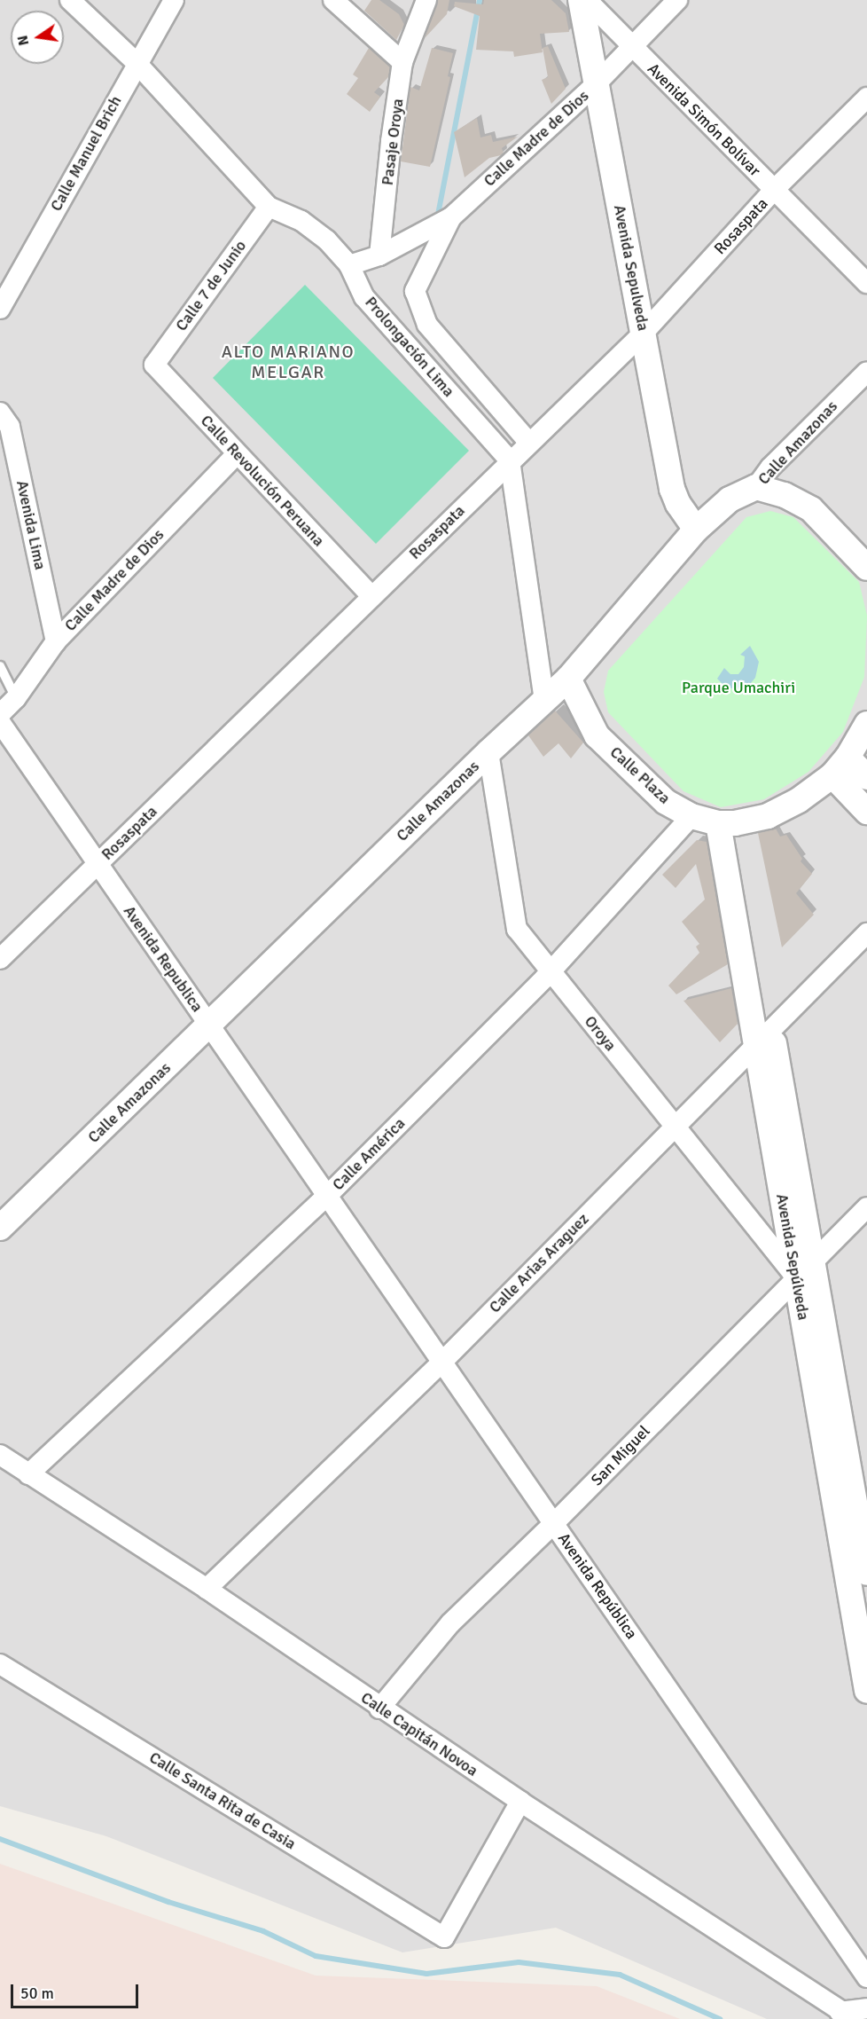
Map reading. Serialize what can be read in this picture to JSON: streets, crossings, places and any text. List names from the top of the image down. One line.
{"streets":{"street":["Avenida Simón Bolívar","Calle Madre de Dios","Pasaje Oroya","Calle Manuel Brich","Rosaspata","Avenida Sepulveda","Calle 7 de Junio","Prolongación Lima","Calle Amazonas","Calle Revolución Peruana","Avenida Lima","Calle Plaza","Avenida Republica","Oroya","Calle América","Avenida Sepúlveda","Calle Arias Araguez","San Miguel","Avenida República","Calle Capitán Novoa","Calle Santa Rita de Casia"]},"crossings":[["Avenida Simón Bolívar","Calle Madre de Dios"],["Avenida Simón Bolívar","Rosaspata"],["Calle Madre de Dios","Pasaje Oroya"],["Calle Madre de Dios","Avenida Sepulveda"],["Calle Madre de Dios","Calle Revolución Peruana"],["Calle Madre de Dios","Avenida Lima"],["Calle Manuel Brich","Prolongación Lima"],["Rosaspata","Avenida Sepulveda"],["Rosaspata","Prolongación Lima"],["Rosaspata","Calle Revolución Peruana"],["Rosaspata","Avenida Republica"],["Avenida Sepulveda","Calle Amazonas"],["Calle 7 de Junio","Prolongación Lima"],["Calle 7 de Junio","Calle Revolución Peruana"],["Calle Amazonas","Calle Plaza"],["Calle Amazonas","Avenida Republica"],["Calle Amazonas","Oroya"],["Calle Plaza","Calle América"],["Calle Plaza","Avenida Sepúlveda"],["Avenida Republica","Calle América"],["Avenida Republica","Avenida República"],["Oroya","Calle América"],["Oroya","Avenida Sepúlveda"],["Oroya","Calle Arias Araguez"],["Oroya","San Miguel"],["Calle América","Avenida República"],["Calle América","Calle Capitán Novoa"],["Avenida Sepúlveda","Calle Arias Araguez"],["Avenida Sepúlveda","San Miguel"],["Calle Arias Araguez","Avenida República"],["Calle Arias Araguez","Calle Capitán Novoa"],["San Miguel","Avenida República"],["San Miguel","Calle Capitán Novoa"],["Calle Capitán Novoa","Calle Santa Rita de Casia"]],"districts":["ALTO MARIANO MELGAR"],"parks":["Parque Umachiri"],"scale_bar":"50 m","north":"left"}
